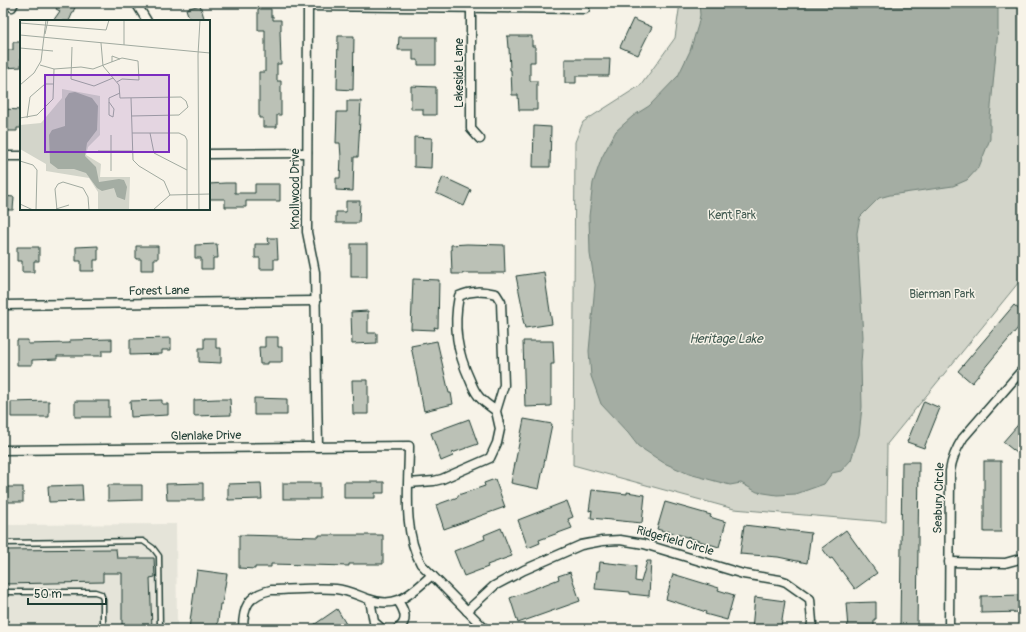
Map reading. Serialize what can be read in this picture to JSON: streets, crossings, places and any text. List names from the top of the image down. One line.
{"streets":{"street":["Lakeside Lane","Knollwood Drive","Forest Lane","Glenlake Drive","Seabury Circle","Ridgefield Circle"]},"crossings":[["Knollwood Drive","Forest Lane"],["Knollwood Drive","Glenlake Drive"]],"water":["Heritage Lake"],"parks":["Kent Park","Bierman Park"],"scale_bar":"50 m"}
